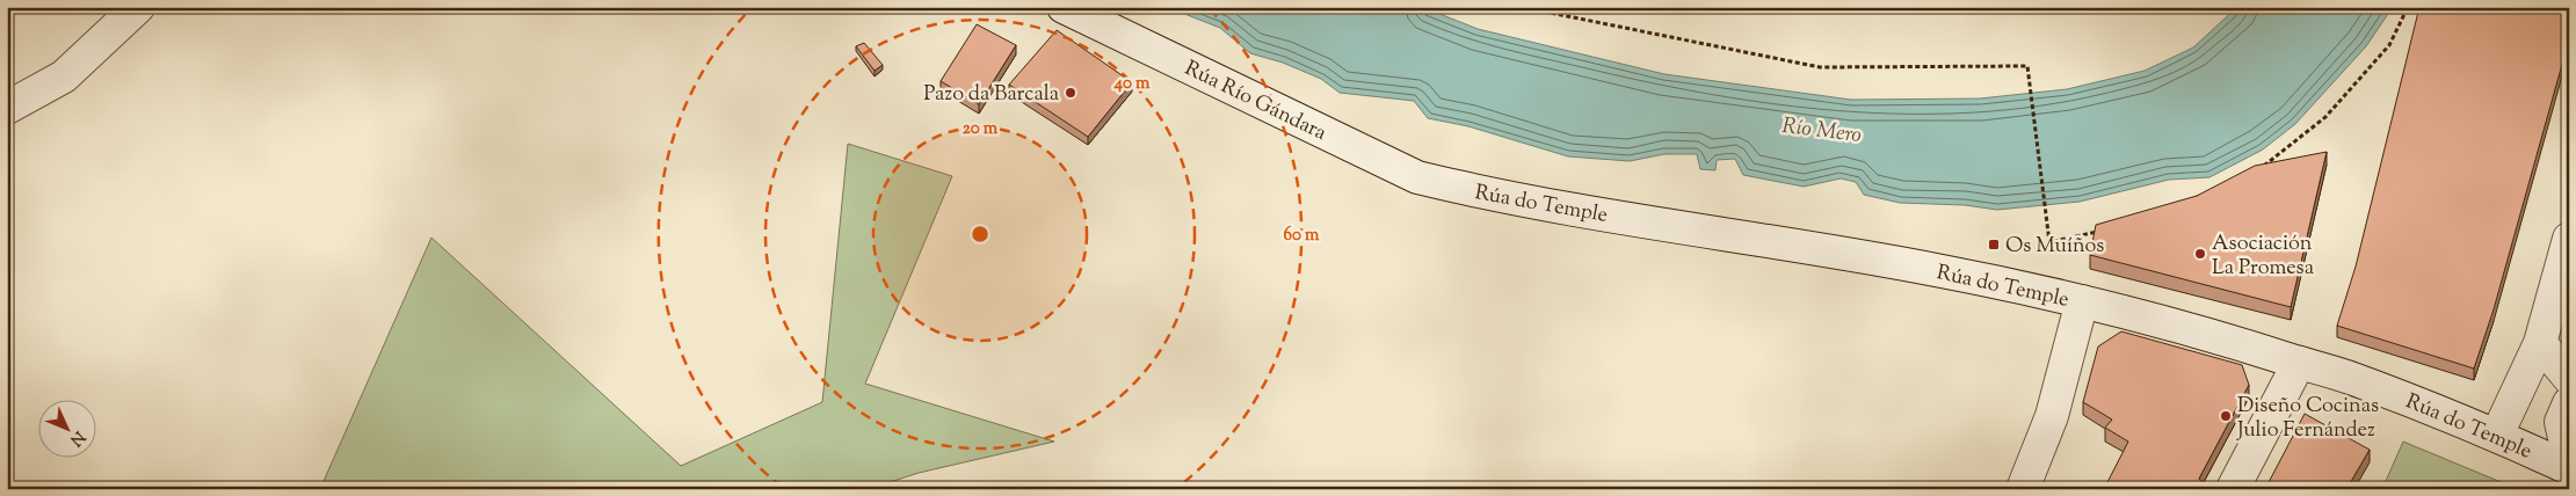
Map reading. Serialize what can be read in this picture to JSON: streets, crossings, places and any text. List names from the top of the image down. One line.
{"streets":{"main road":["Rúa Río Gándara","Rúa do Temple"]},"crossings":[["Rúa Río Gándara","Rúa do Temple"]],"water":["Río Mero"],"places":{"other":["Pazo da Barcala","Asociación La Promesa","Diseño Cocinas Julio Fernández"],"transit":["Os Muíños"]},"north":"bottom right","rings":["40 m","20 m","60 m"]}
